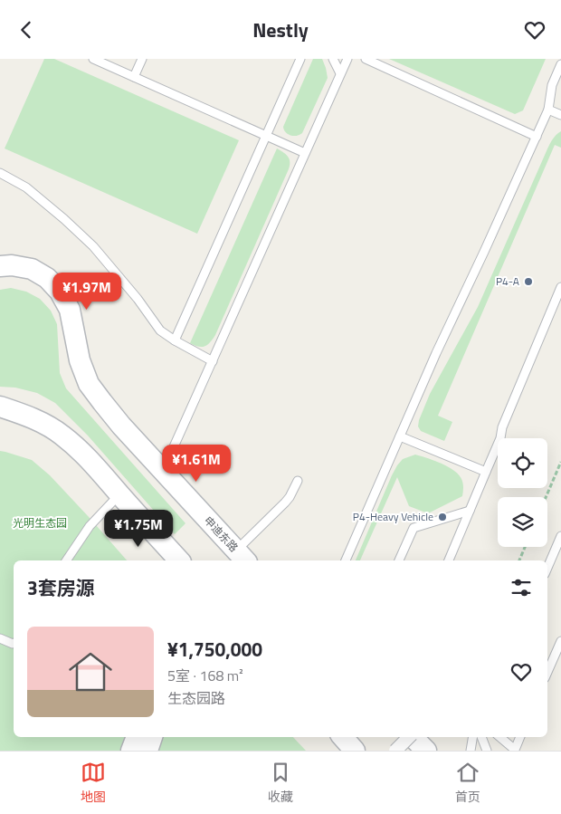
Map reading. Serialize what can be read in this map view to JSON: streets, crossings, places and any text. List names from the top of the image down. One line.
{"streets":{"street":["申迪东路"]},"parks":["光明生态园"],"places":["P4-A","P4-Heavy Vehicle"],"page":{"header":"Nestly","price":["¥1.97M","¥1.61M","¥1.75M"],"heading":"3套房源","list":[{"name":"¥1,750,000","note":"5室 · 168 m² · 生态园路"}],"tabs":["地图","收藏","首页"]}}
